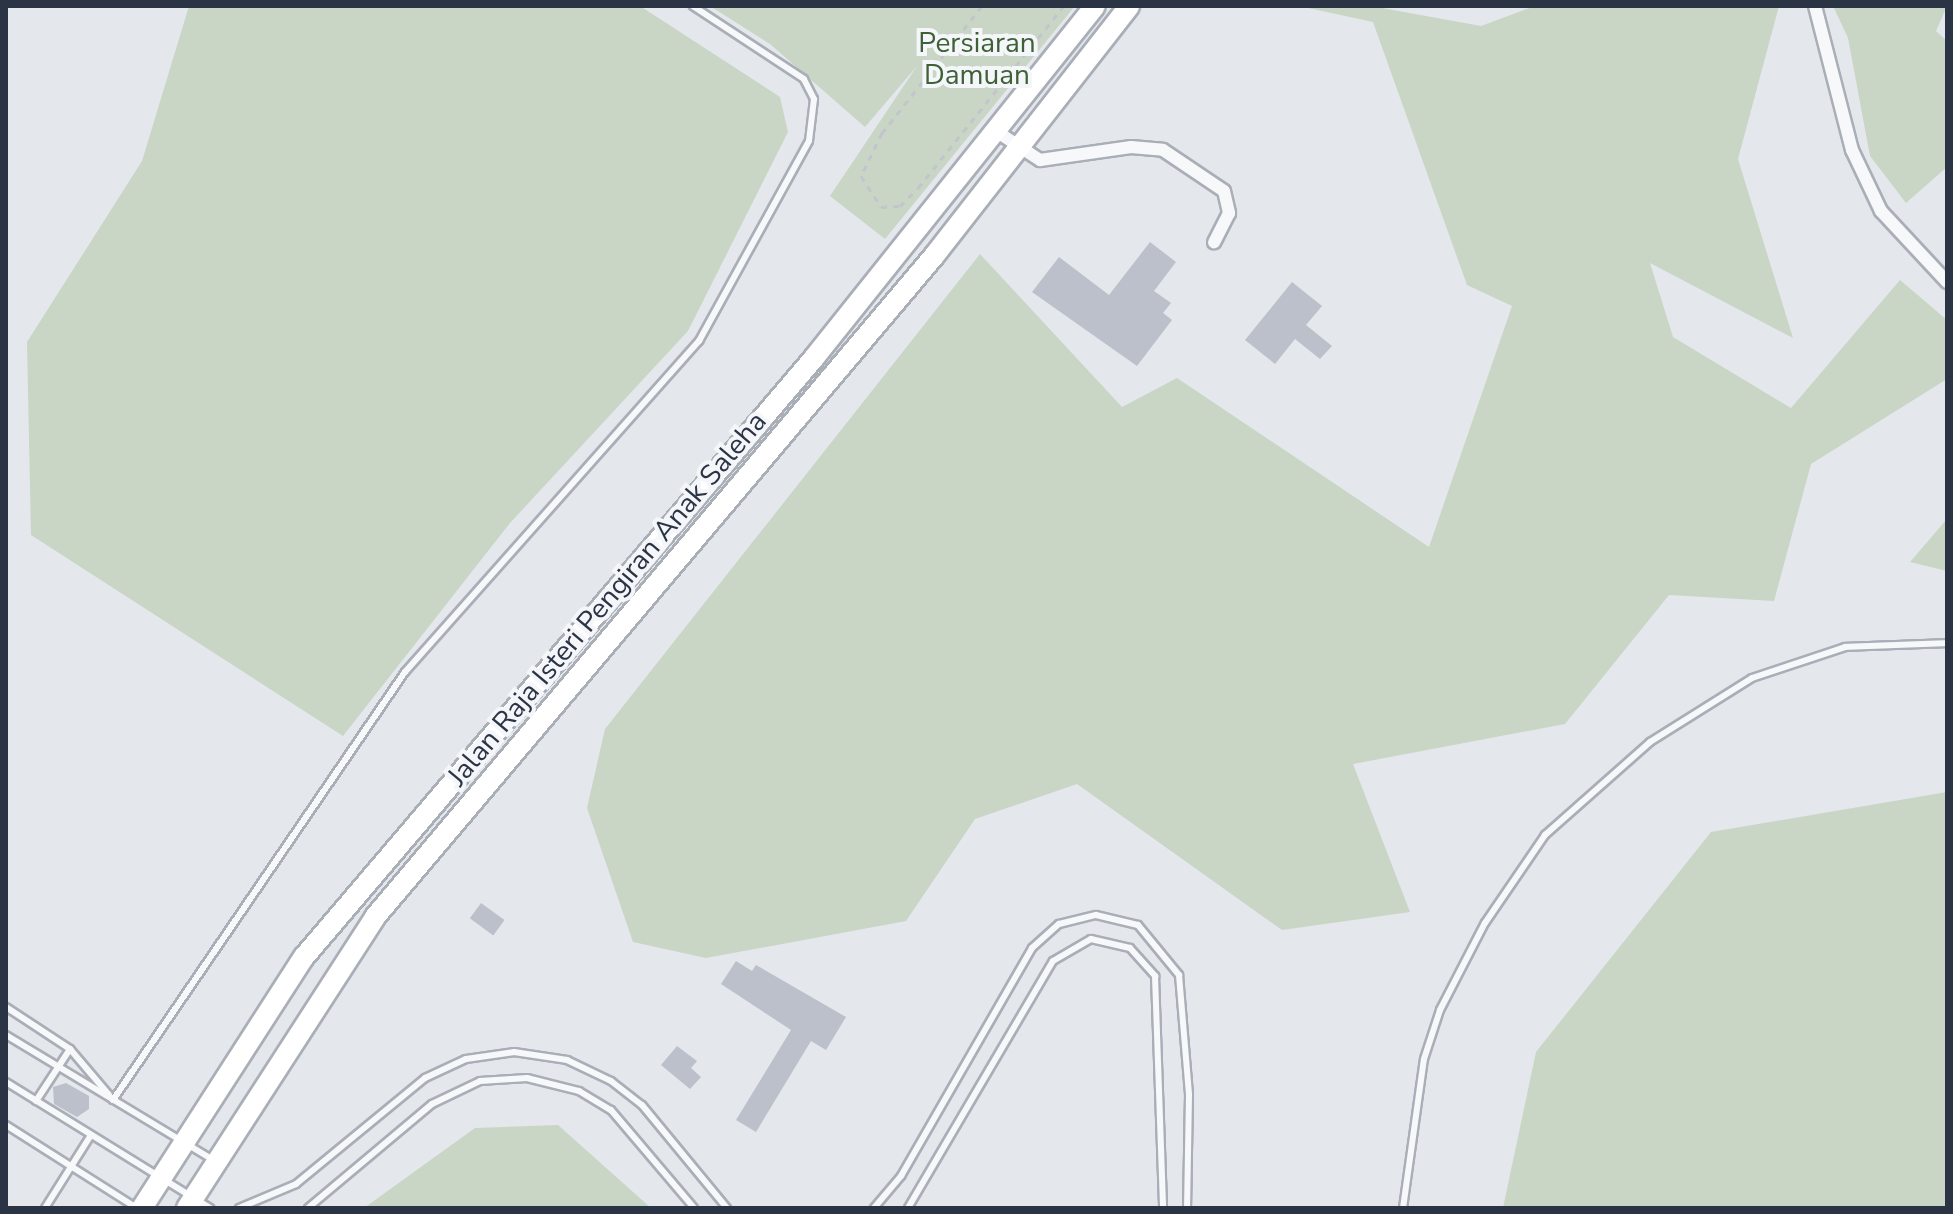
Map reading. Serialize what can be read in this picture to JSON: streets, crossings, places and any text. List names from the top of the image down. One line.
{"streets":{"main road":["Jalan Raja Isteri Pengiran Anak Saleha"]},"parks":["Persiaran Damuan"]}
